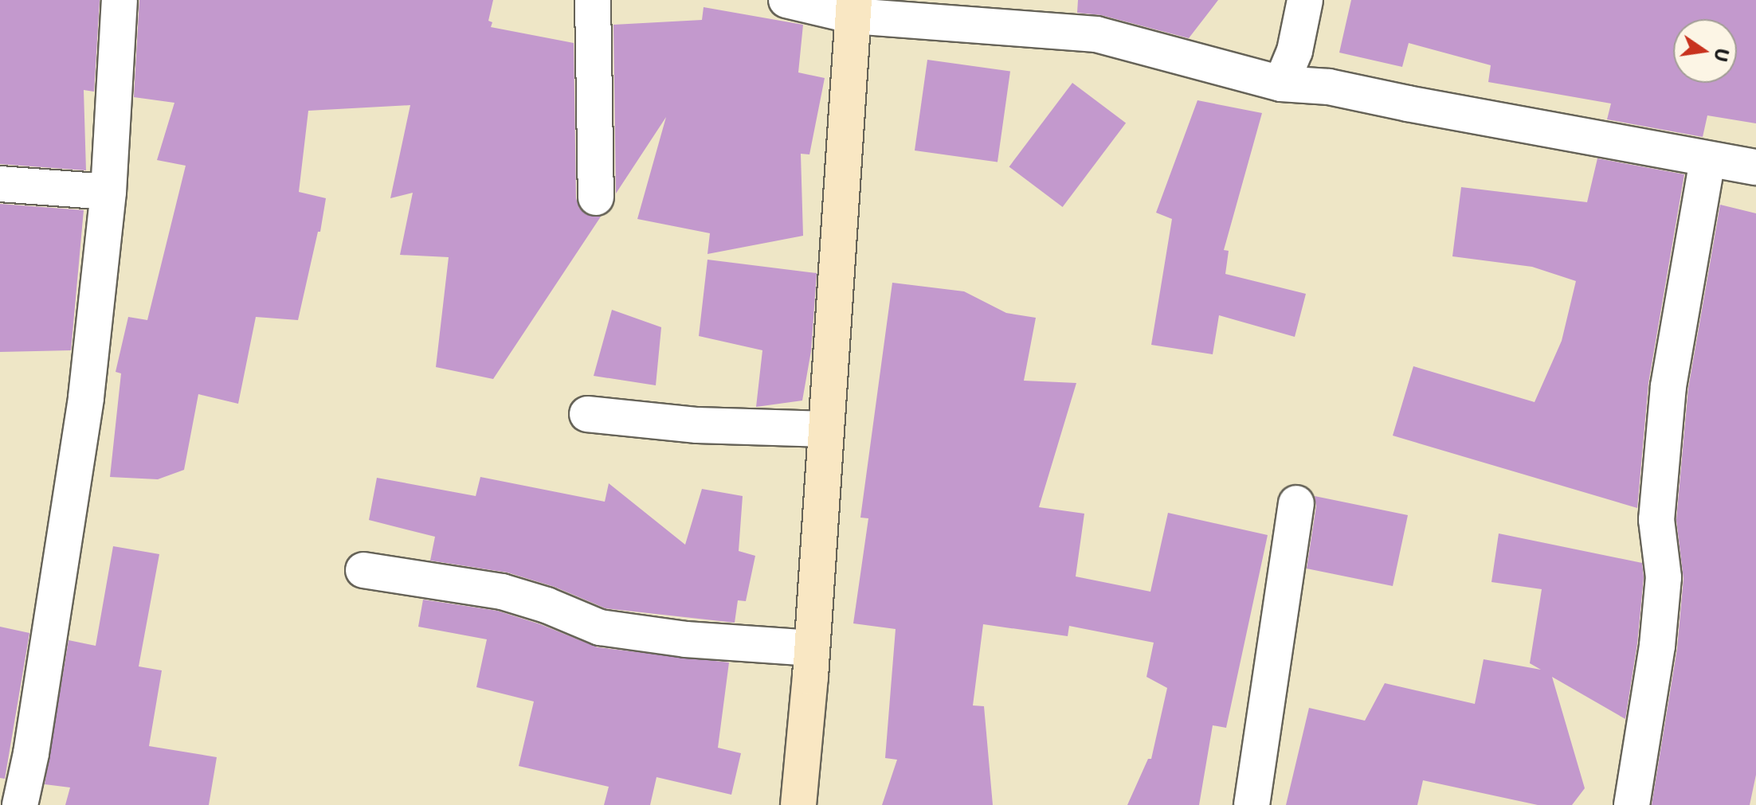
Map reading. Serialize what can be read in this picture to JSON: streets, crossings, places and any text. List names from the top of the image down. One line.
{"north":"right"}
